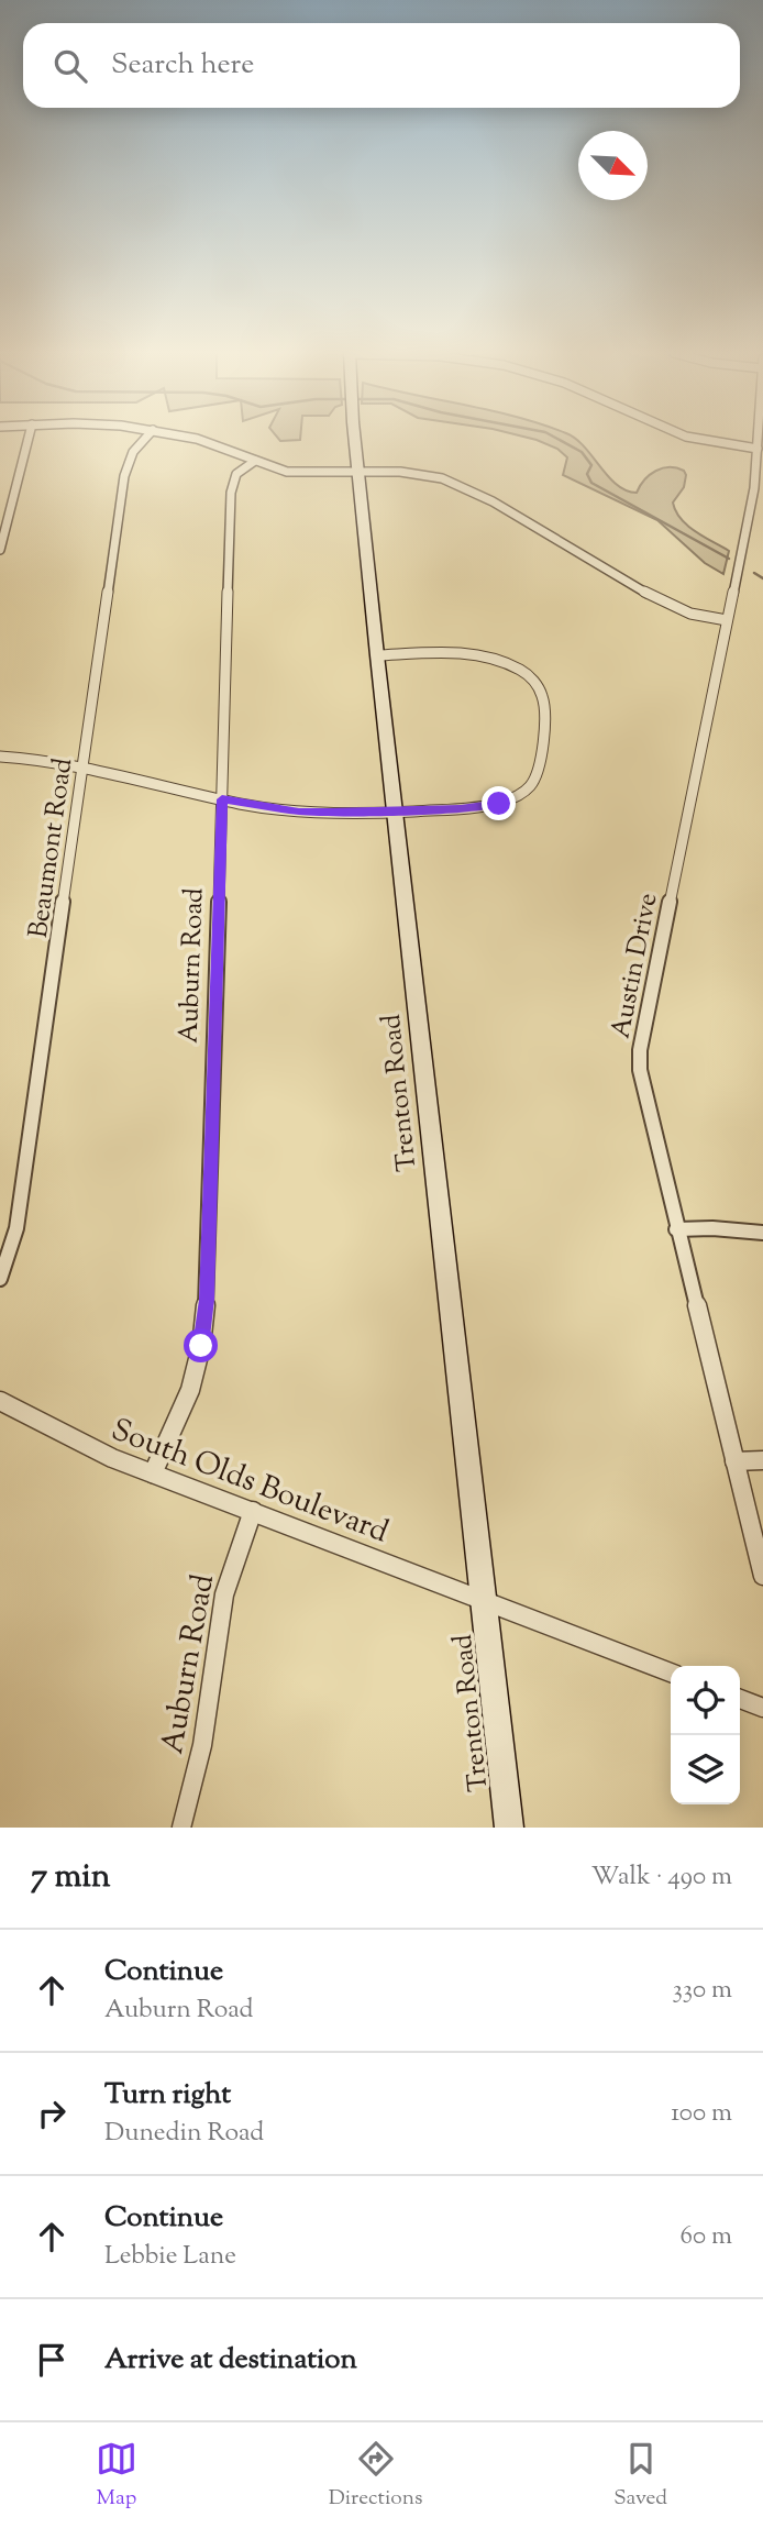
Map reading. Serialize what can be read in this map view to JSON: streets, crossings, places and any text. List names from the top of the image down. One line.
{"streets":{"main road":["Trenton Road"],"street":["Beaumont Road","Auburn Road","Austin Drive","South Olds Boulevard"]},"crossings":[["Auburn Road","South Olds Boulevard"],["Trenton Road","South Olds Boulevard"]],"north":"bottom right","page":{"search":"Search here","heading":["7 min","Walk · 490 m"],"list":[["Continue","Auburn Road","330 m"],["Turn right","Dunedin Road","100 m"],["Continue","Lebbie Lane","60 m"],"Arrive at destination"],"nav":["Map","Directions","Saved"]}}
